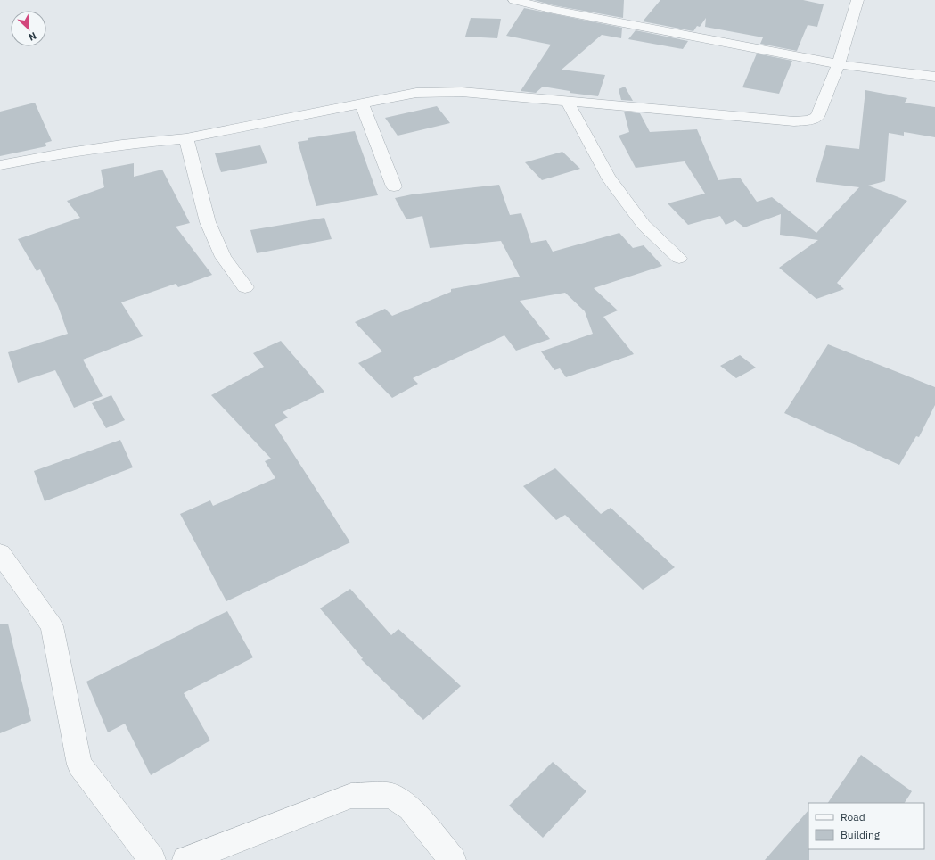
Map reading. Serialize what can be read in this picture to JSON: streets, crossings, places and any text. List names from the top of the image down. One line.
{"legend":["Road","Building"],"north":"bottom right"}
